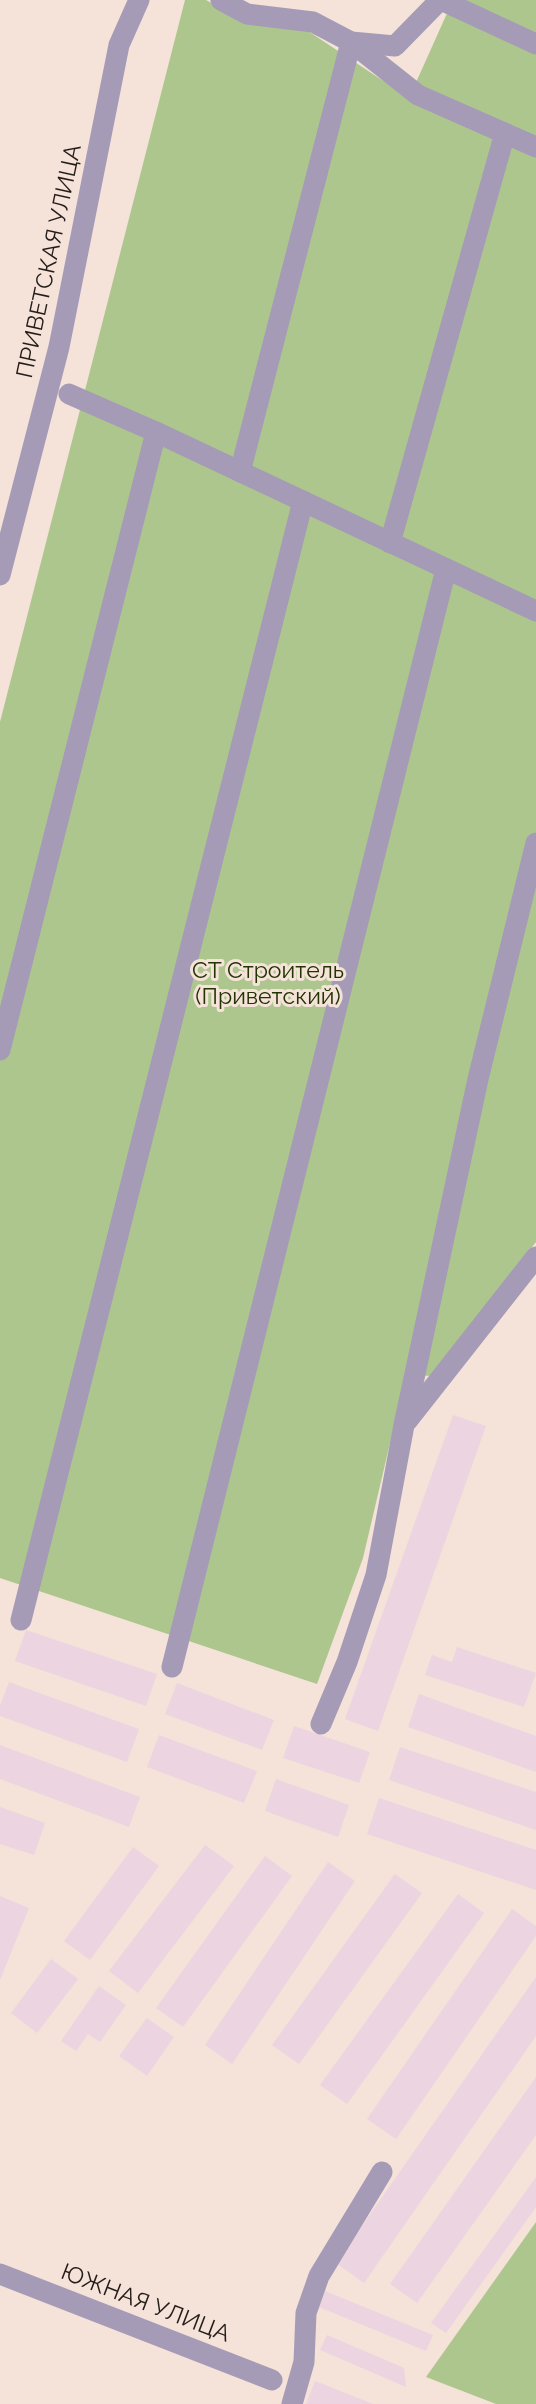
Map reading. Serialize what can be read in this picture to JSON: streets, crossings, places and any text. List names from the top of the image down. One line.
{"streets":{"street":["ПРИВЕТСКАЯ УЛИЦА","ЮЖНАЯ УЛИЦА"]},"parks":["СТ Строитель (Приветский)"]}
